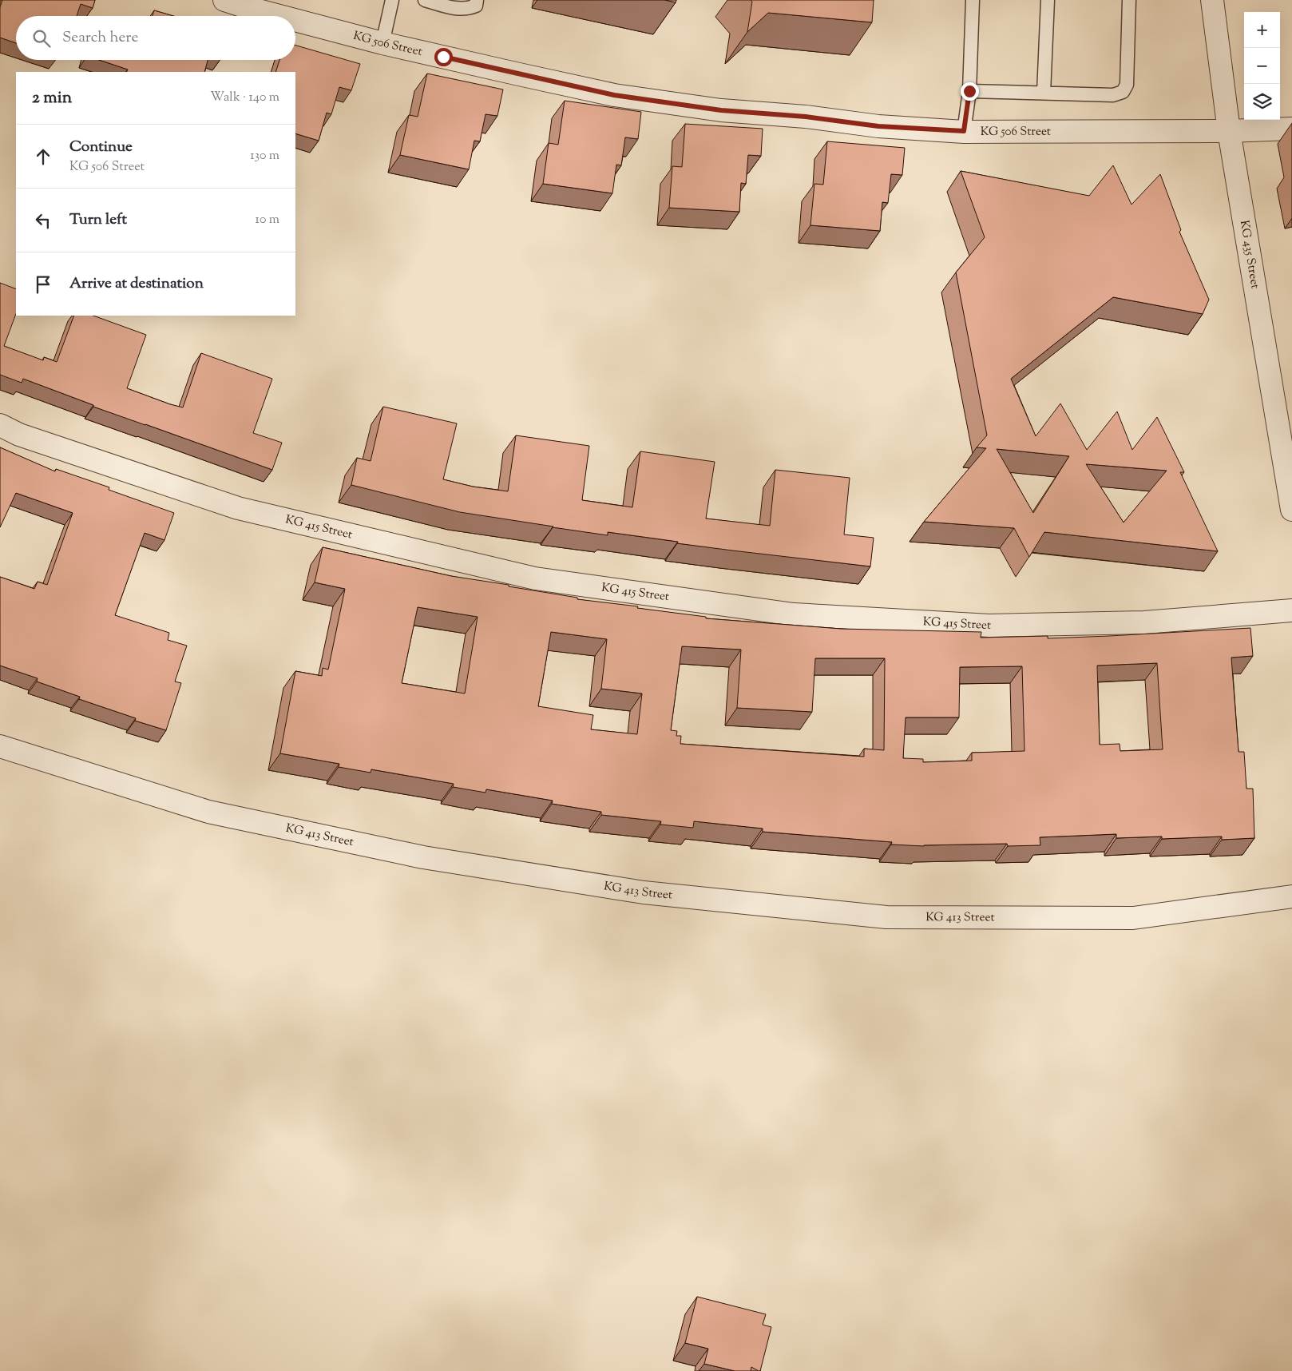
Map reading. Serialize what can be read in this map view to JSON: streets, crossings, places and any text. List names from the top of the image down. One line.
{"streets":{"street":["KG 506 Street","KG 435 Street","KG 415 Street","KG 413 Street"]},"crossings":[["KG 506 Street","KG 435 Street"]],"page":{"map_buttons":["+","−"],"search":"Search here","heading":["2 min","Walk · 140 m"],"list":[["Continue","KG 506 Street","130 m"],["Turn left","10 m"],"Arrive at destination"]}}
